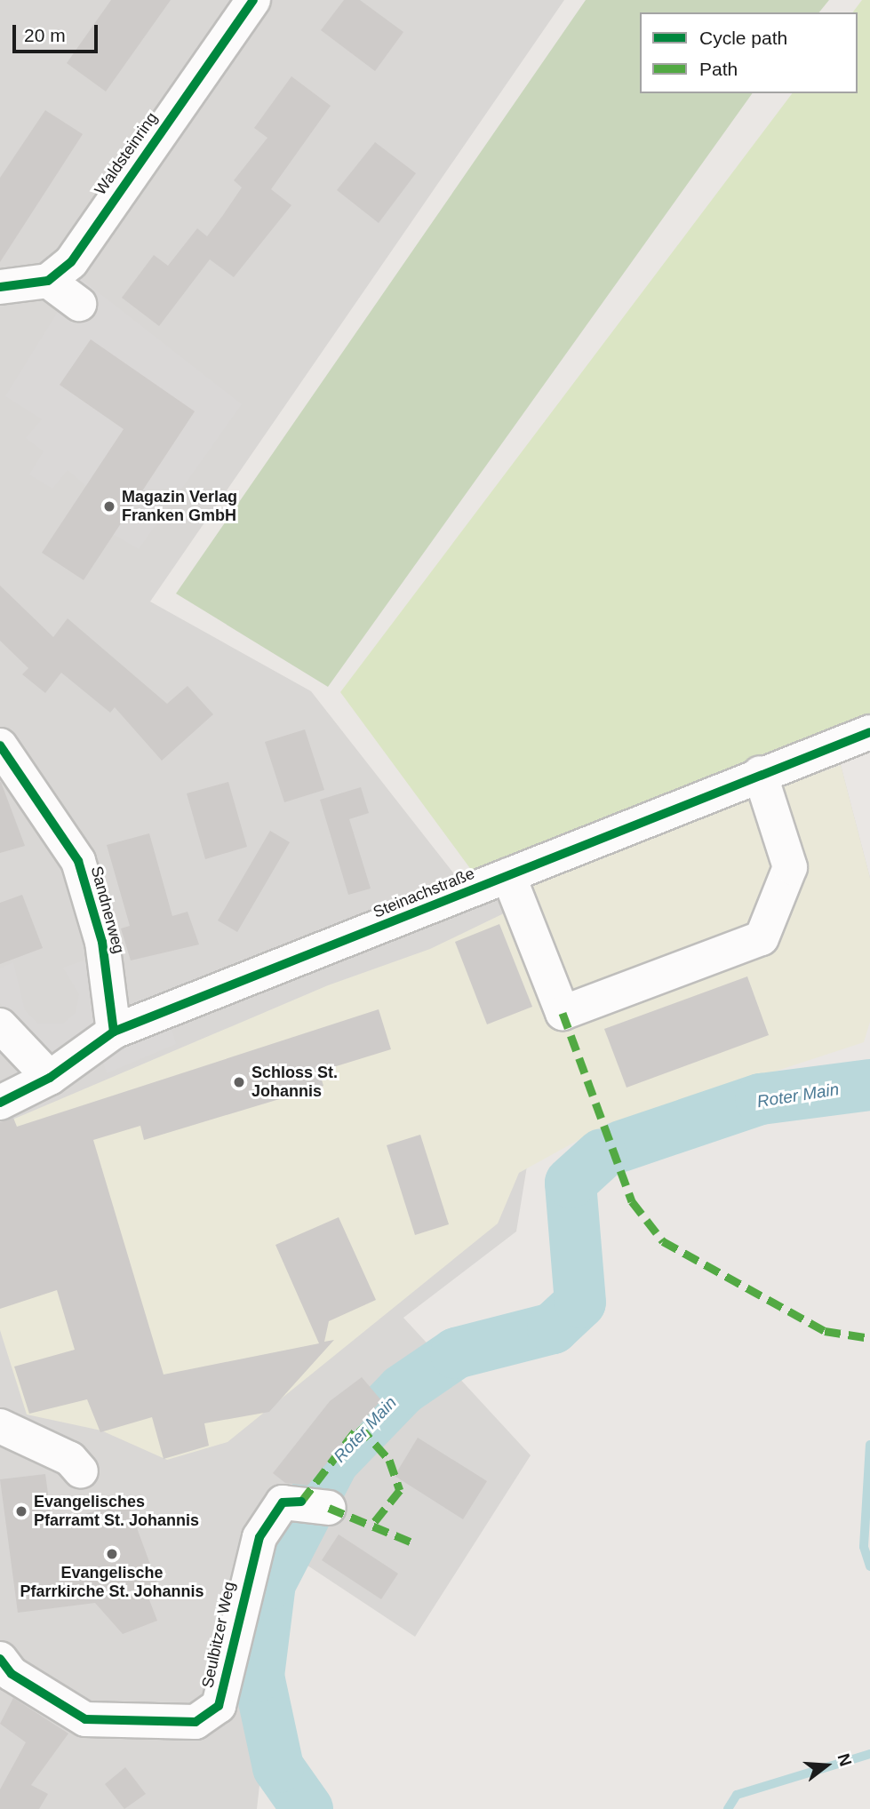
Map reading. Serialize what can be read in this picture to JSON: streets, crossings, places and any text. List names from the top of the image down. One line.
{"streets":{"street":["Waldsteinring","Steinachstraße","Sandnerweg","Seulbitzer Weg"]},"crossings":[["Steinachstraße","Sandnerweg"]],"water":["Roter Main"],"places":["Magazin Verlag Franken GmbH","Schloss St. Johannis","Evangelisches Pfarramt St. Johannis","Evangelische Pfarrkirche St. Johannis"],"legend":["Cycle path","Path"],"scale_bar":"20 m","north":"right"}
